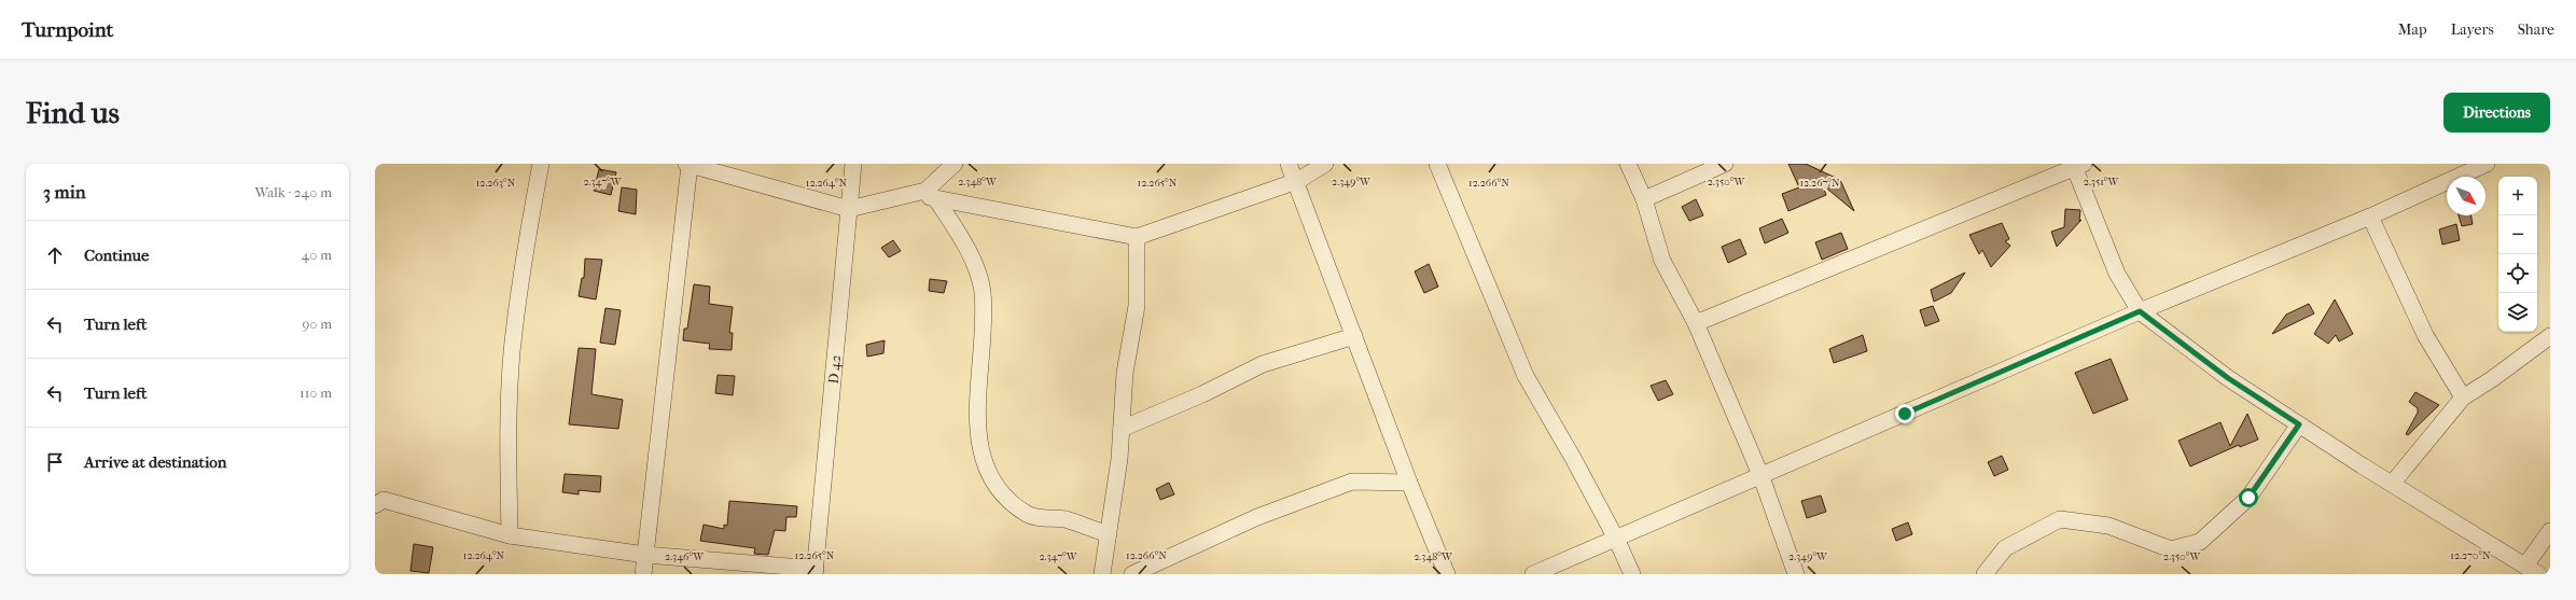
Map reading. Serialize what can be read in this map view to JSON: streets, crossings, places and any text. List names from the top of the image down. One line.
{"streets":{"street":["D 42"]},"north":"bottom right","page":{"header":"Turnpoint","nav":["Map","Layers","Share"],"buttons":"Directions","title":"Find us","heading":["3 min","Walk · 240 m"],"map_buttons":["+","−"],"list":[["Continue","40 m"],["Turn left","90 m"],["Turn left","110 m"],"Arrive at destination"]},"coordinates":["2.347°W","2.348°W","2.349°W","2.350°W","2.351°W","12.263°N","12.264°N","12.265°N","12.266°N","12.267°N","12.270°N","2.346°W"]}
